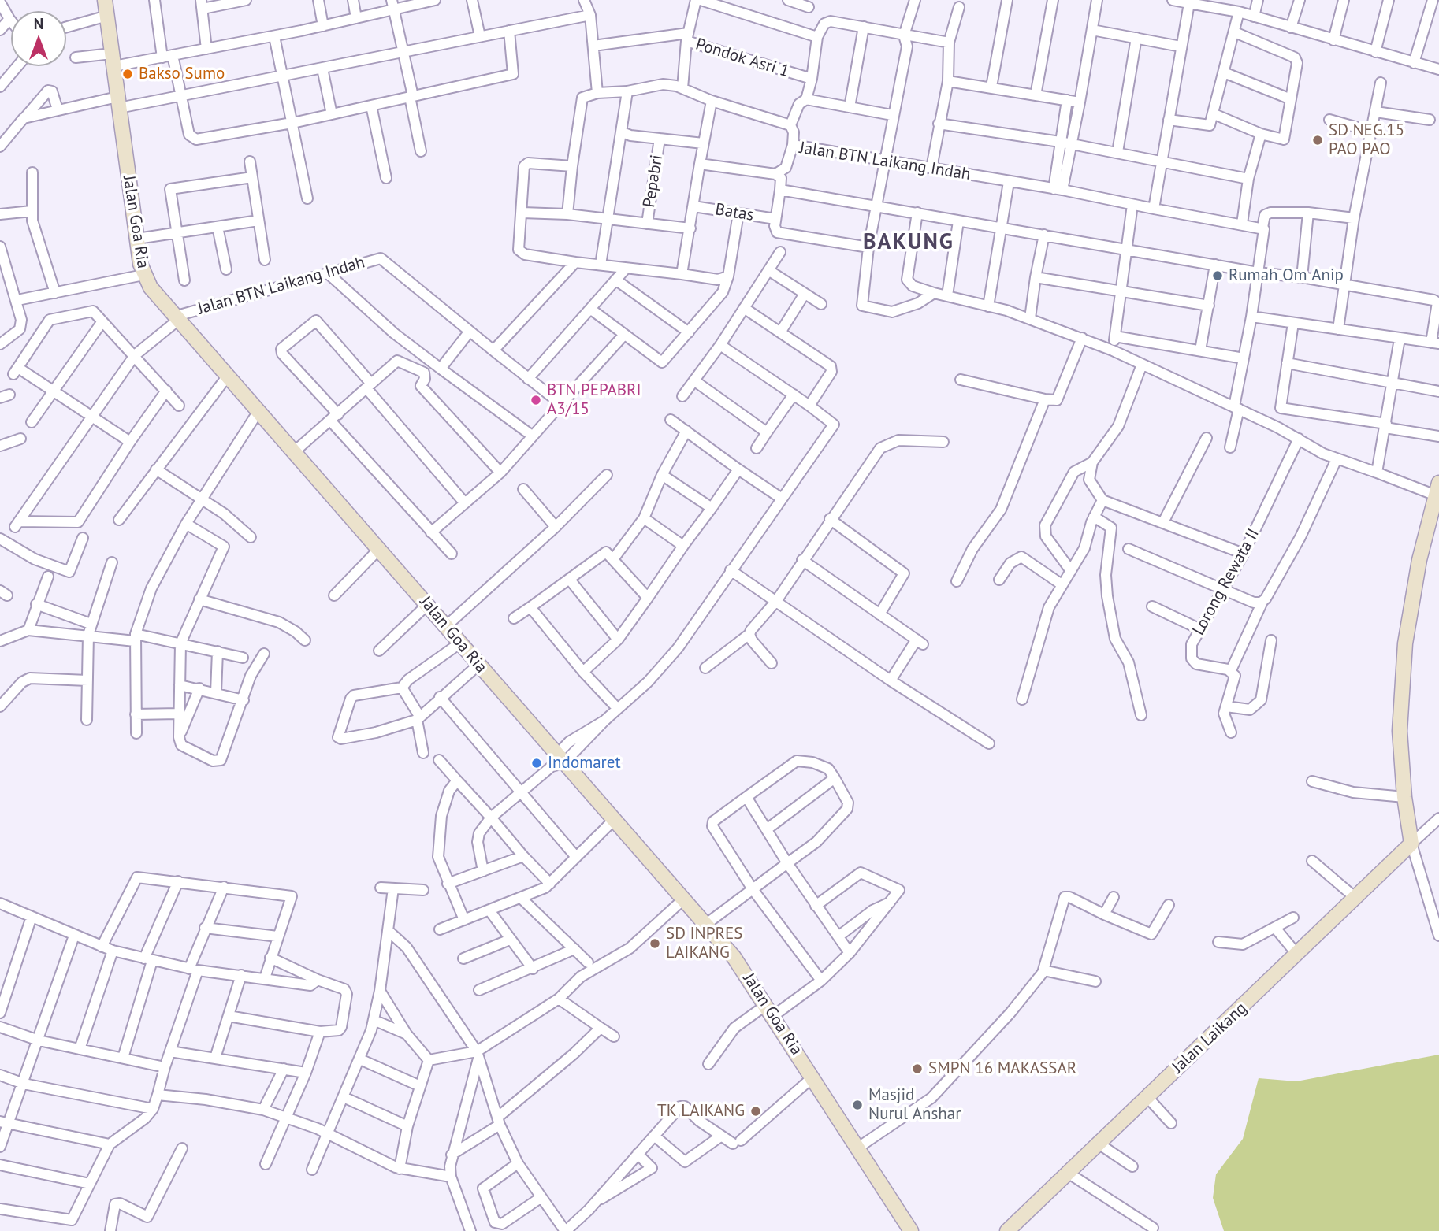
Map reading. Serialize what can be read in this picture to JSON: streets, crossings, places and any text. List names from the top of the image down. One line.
{"streets":{"main road":["Jalan Goa Ria","Jalan Laikang"],"street":["Pondok Asri 1","Jalan BTN Laikang Indah","Pepabri","Batas","Lorong Rewata II"]},"crossings":[["Jalan BTN Laikang Indah","Jalan Goa Ria"]],"districts":["BAKUNG"],"places":["Bakso Sumo","SD NEG.15 PAO PAO","Rumah Om Anip","BTN PEPABRI A3/15","Indomaret","SD INPRES LAIKANG","SMPN 16 MAKASSAR","Masjid Nurul Anshar","TK LAIKANG"],"north":"top"}
